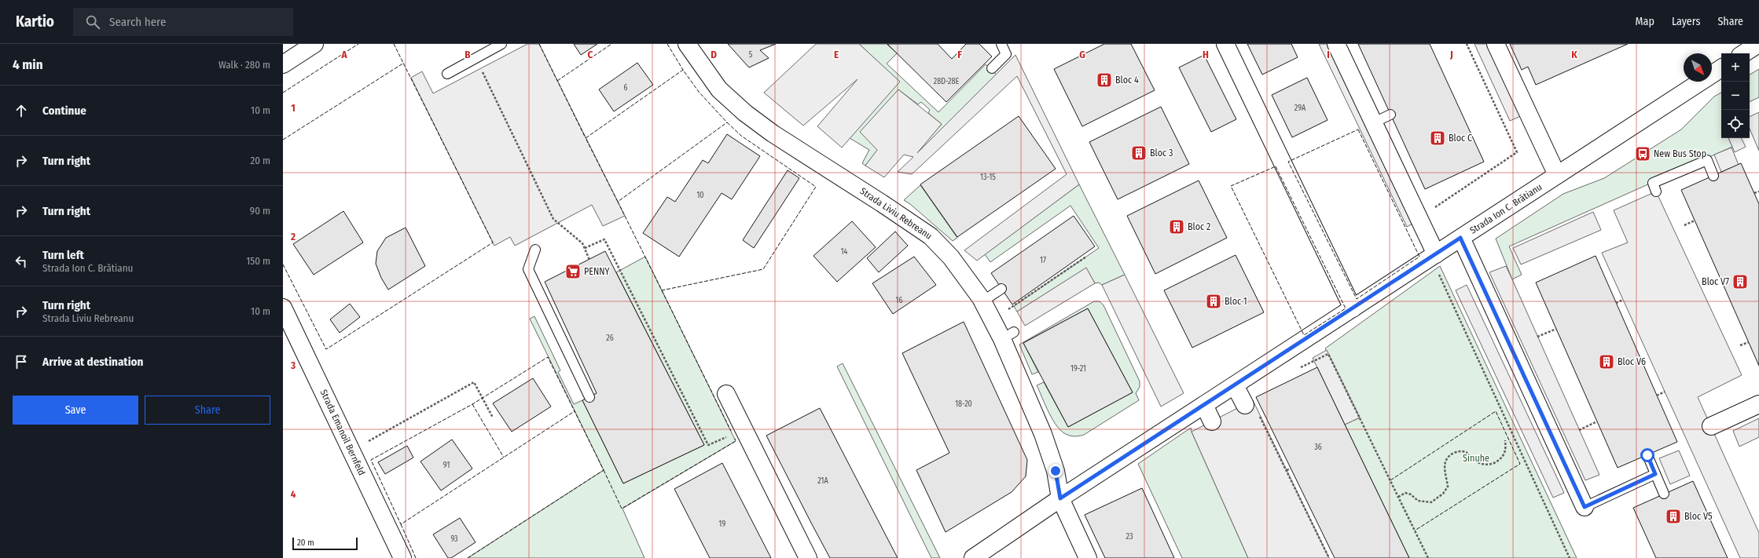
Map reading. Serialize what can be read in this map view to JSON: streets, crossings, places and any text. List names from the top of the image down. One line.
{"streets":{"street":["Strada Ion C. Brătianu","Strada Liviu Rebreanu","Strada Emanoil Bernfeld"]},"crossings":[["Strada Ion C. Brătianu","Strada Liviu Rebreanu"]],"parks":["Sinuhe"],"places":{"building":["Bloc 4","Bloc C","Bloc 3","Bloc 2","Bloc V7","Bloc 1","Bloc V6","Bloc V5"],"bus stop":["New Bus Stop"],"supermarket":["PENNY"]},"house_numbers":["5","28D-28E","6","29A","13-15","10","14","17","16","26","19-21","18-20","36","91","21A","19","23","93"],"scale_bar":"20 m","north":"bottom right","page":{"header":"Kartio","search":"Search here","nav":["Map","Layers","Share"],"heading":["4 min","Walk · 280 m"],"map_buttons":["+","−"],"list":[["Continue","10 m"],["Turn right","20 m"],["Turn right","90 m"],["Turn left","Strada Ion C. Brătianu","150 m"],["Turn right","Strada Liviu Rebreanu","10 m"],"Arrive at destination"],"buttons":["Save","Share"],"scale":"20 m"},"grid":{"columns":["A","B","C","D","E","F","G","H","I","J","K"],"rows":["1","2","3","4"]}}
